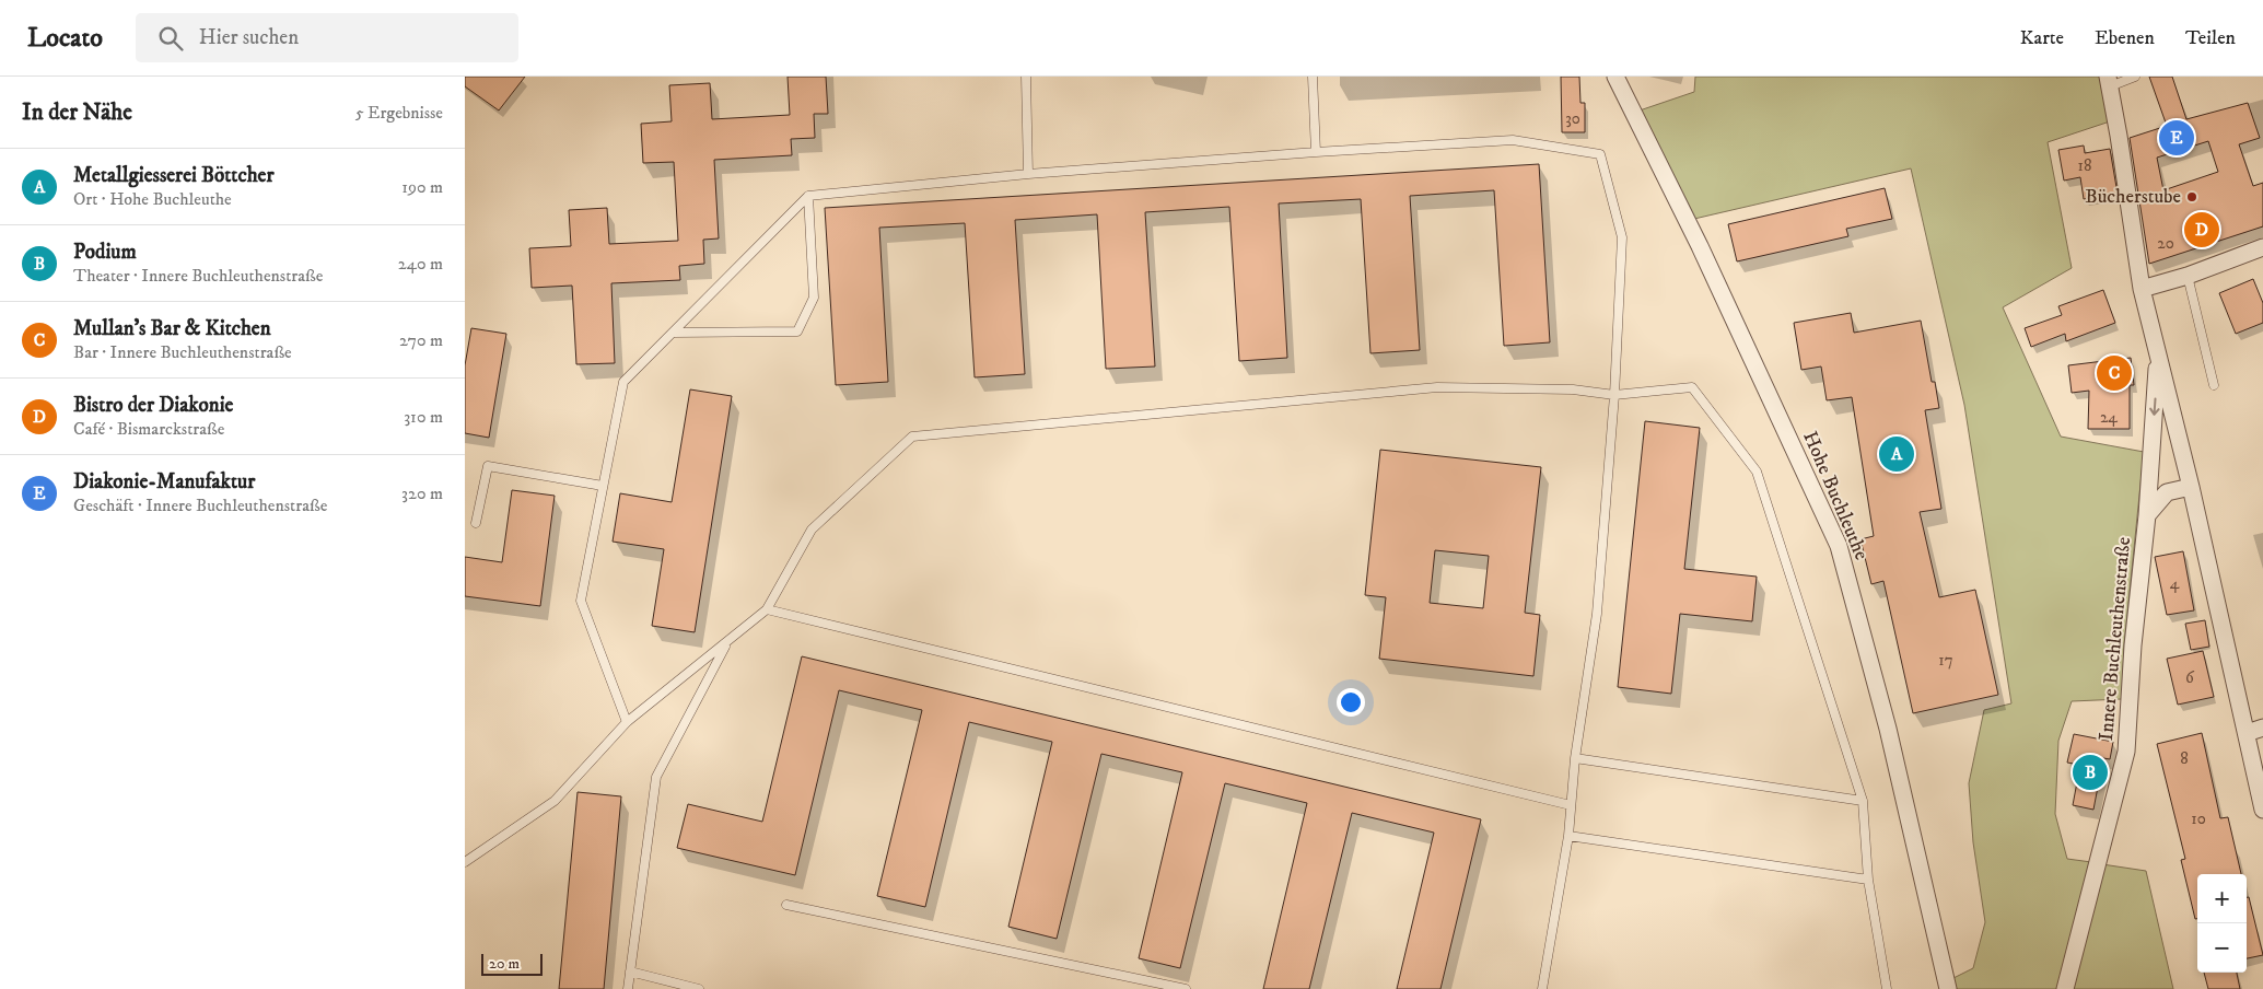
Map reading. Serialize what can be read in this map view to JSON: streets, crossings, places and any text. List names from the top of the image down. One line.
{"streets":{"street":["Hohe Buchleuthe","Innere Buchleuthenstraße"]},"places":["Bücherstube"],"house_numbers":["30","18","20","24","4","17","6","8","10"],"scale_bar":"20 m","page":{"header":"Locato","search":"Hier suchen","nav":["Karte","Ebenen","Teilen"],"heading":["In der Nähe","5 Ergebnisse"],"pins":["E","D","C","A","B"],"list":[{"mark":"A","name":"Metallgiesserei Böttcher","note":"Ort · Hohe Buchleuthe","value":"190 m"},{"mark":"B","name":"Podium","note":"Theater · Innere Buchleuthenstraße","value":"240 m"},{"mark":"C","name":"Mullan's Bar & Kitchen","note":"Bar · Innere Buchleuthenstraße","value":"270 m"},{"mark":"D","name":"Bistro der Diakonie","note":"Café · Bismarckstraße","value":"310 m"},{"mark":"E","name":"Diakonie-Manufaktur","note":"Geschäft · Innere Buchleuthenstraße","value":"320 m"}],"map_buttons":["+","−"],"scale":"20 m"}}
